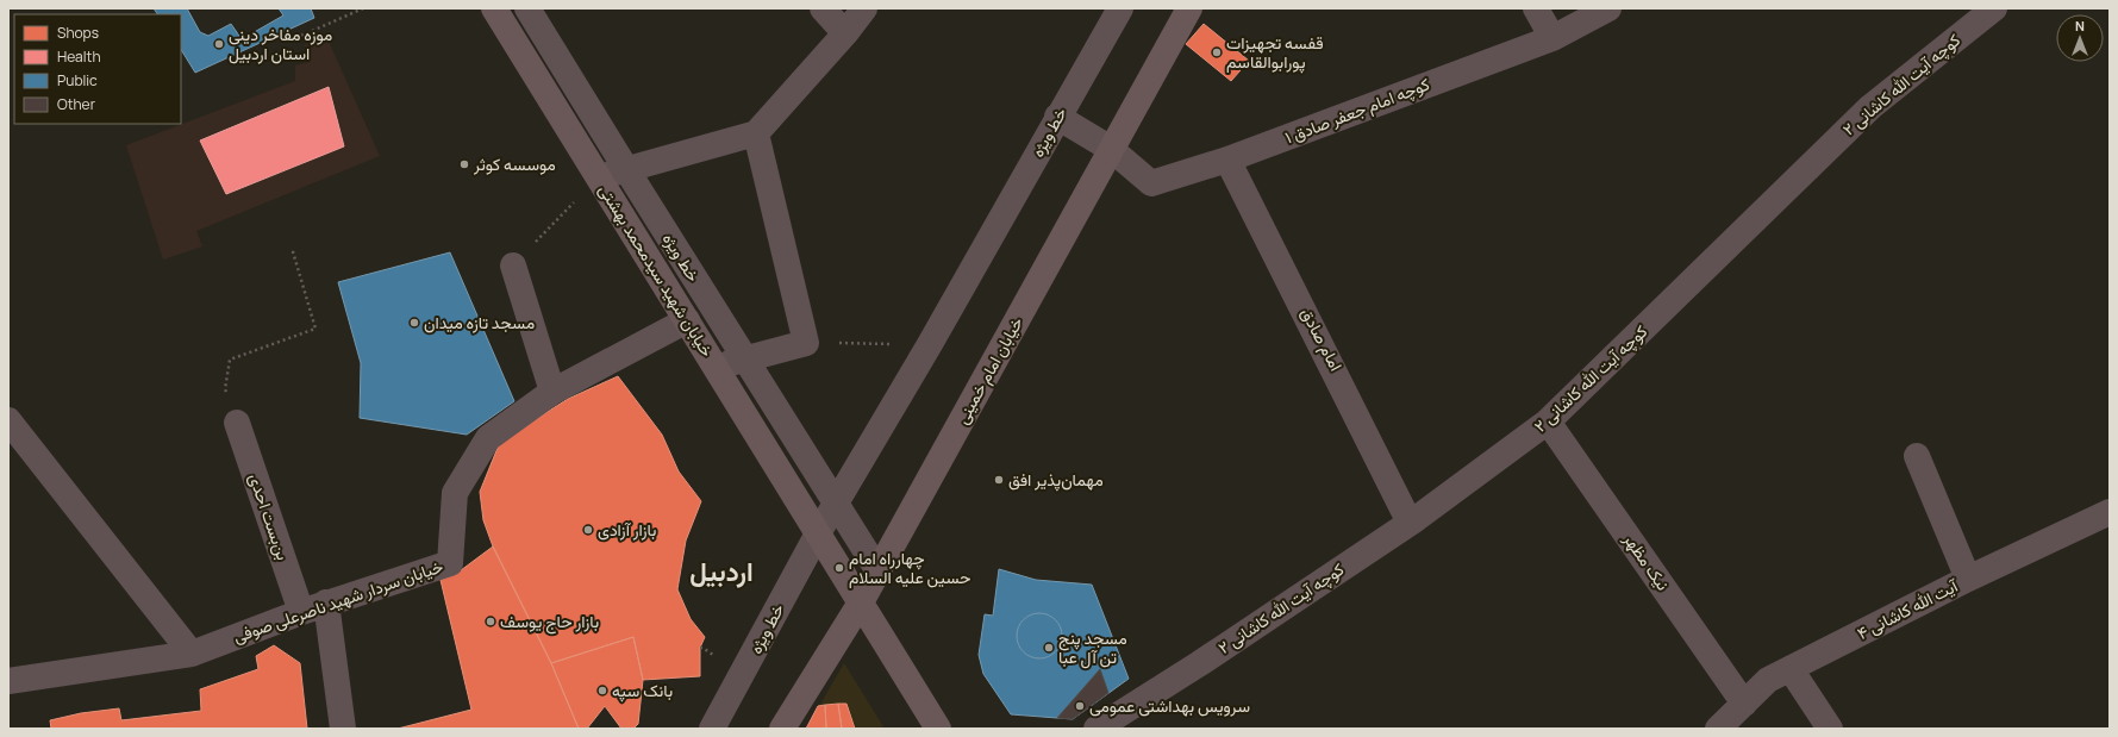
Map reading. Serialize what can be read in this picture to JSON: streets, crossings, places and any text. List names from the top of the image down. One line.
{"streets":{"main road":["خیابان شهید سیدمحمد بهشتی","خیابان امام خمینی"],"street":["کوچه آیت الله کاشانی ۲","کوچه امام جعفر صادق ۱","خط ویژه","امام صادق","بن‌بست احدی","نیک مظهر","خیابان سردار شهید ناصرعلی صوفی","آیت الله کاشانی ۴"]},"crossings":[["کوچه آیت الله کاشانی ۲","امام صادق"],["کوچه آیت الله کاشانی ۲","نیک مظهر"],["کوچه امام جعفر صادق ۱","امام صادق"],["کوچه امام جعفر صادق ۱","خیابان امام خمینی"],["خط ویژه","خیابان شهید سیدمحمد بهشتی"],["خیابان شهید سیدمحمد بهشتی","خیابان امام خمینی"],["خیابان شهید سیدمحمد بهشتی","خیابان سردار شهید ناصرعلی صوفی"],["بن‌بست احدی","خیابان سردار شهید ناصرعلی صوفی"],["نیک مظهر","آیت الله کاشانی ۴"]],"districts":["اردبیل"],"places":["موزه مفاخر دینی استان اردبیل","قفسه تجهیزات پورابوالقاسم","موسسه کوثر","مسجد تازه میدان","مهمان‌پذیر افق","بازار آزادی","چهارراه امام حسین علیه السلام","بازار حاج یوسف","مسجد پنج تن آل عبا","بانک سپه","سرویس بهداشتی عمومی"],"legend":["Shops","Health","Public","Other"],"north":"top"}
